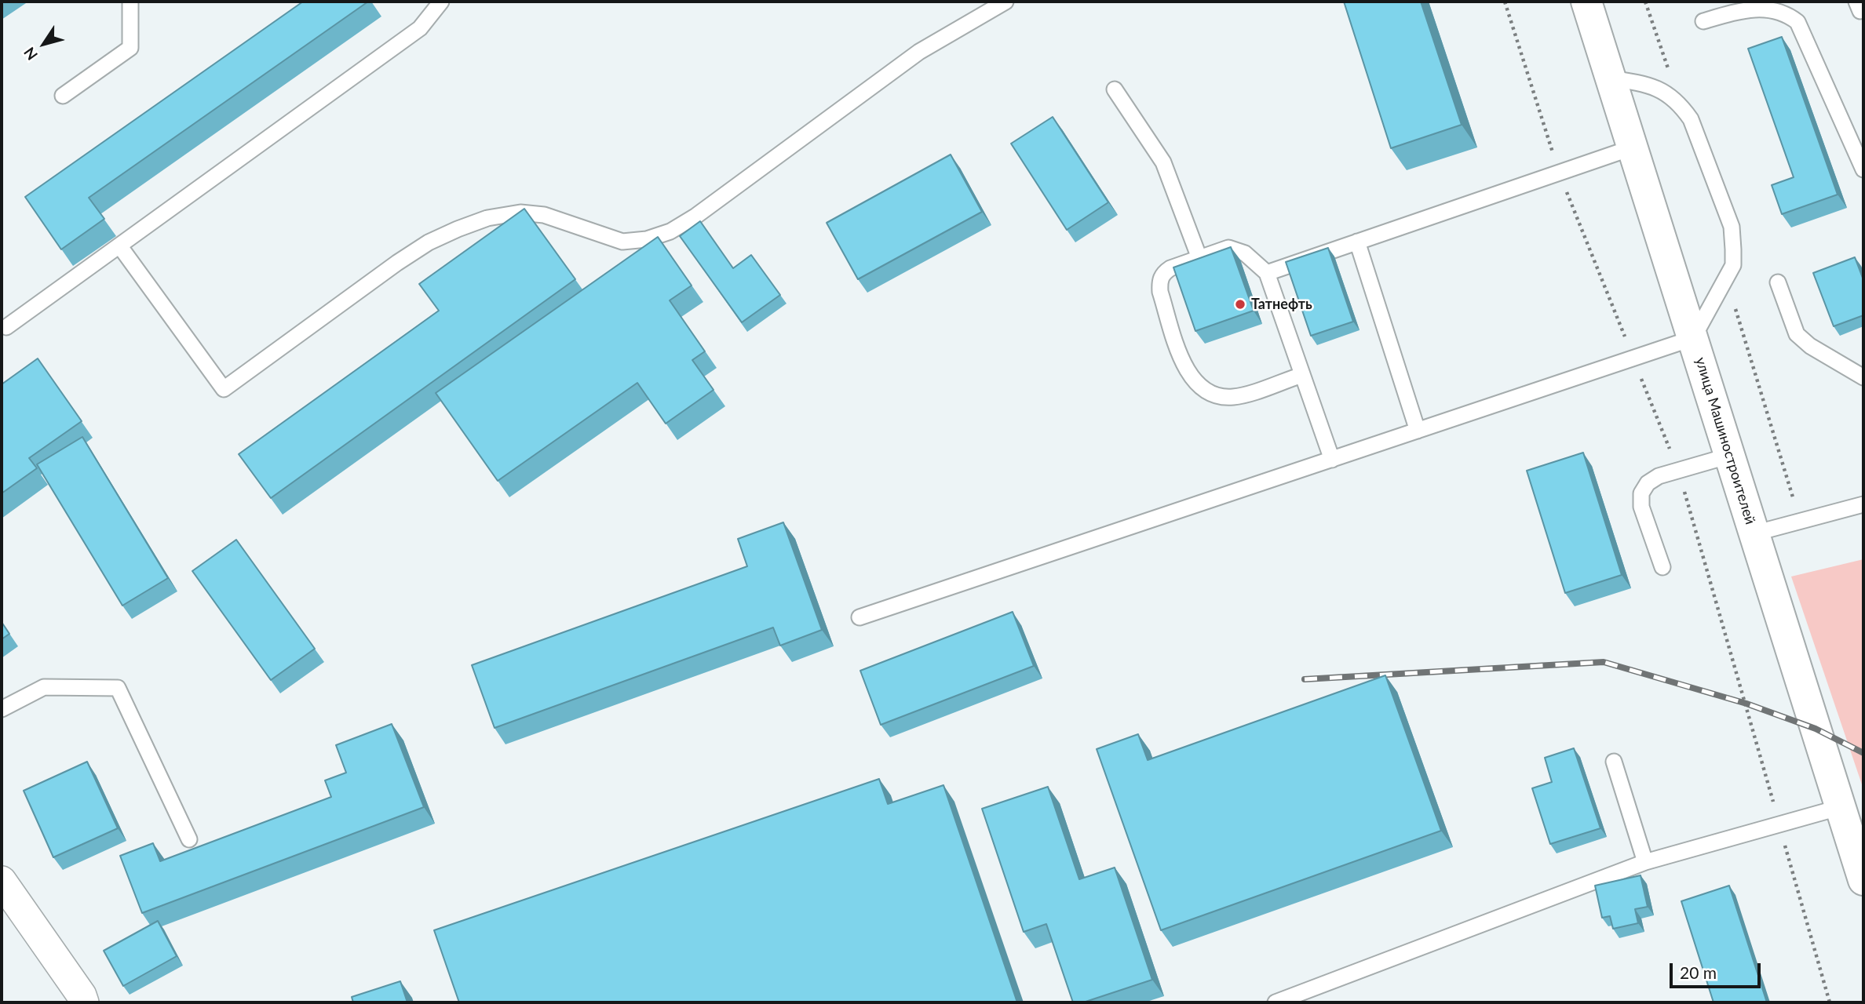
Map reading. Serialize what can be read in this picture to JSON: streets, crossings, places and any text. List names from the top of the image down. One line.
{"streets":{"main road":["улица Машиностроителей"]},"places":["Татнефть"],"scale_bar":"20 m","north":"bottom left"}
